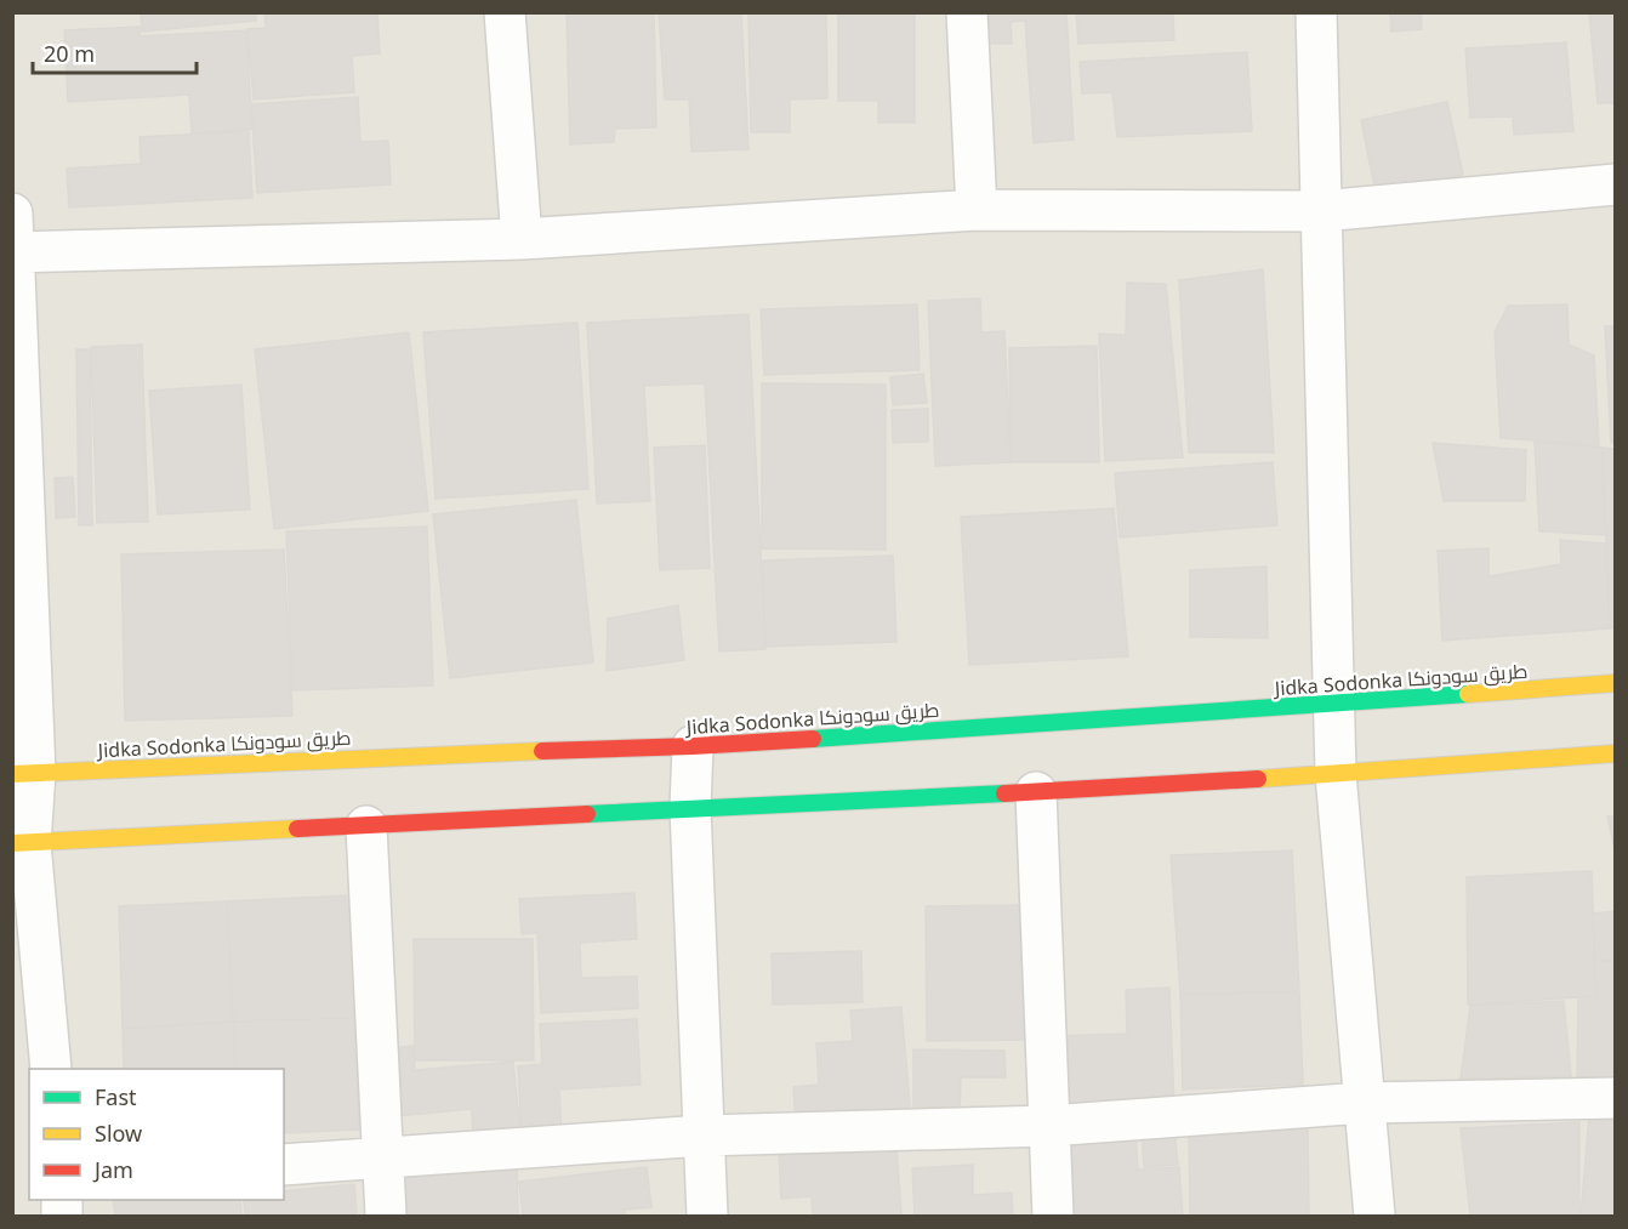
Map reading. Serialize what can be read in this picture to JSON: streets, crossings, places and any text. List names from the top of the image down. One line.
{"streets":{"main road":["Jidka Sodonka طريق سودونكا"]},"legend":["Fast","Slow","Jam"],"scale_bar":"20 m"}
